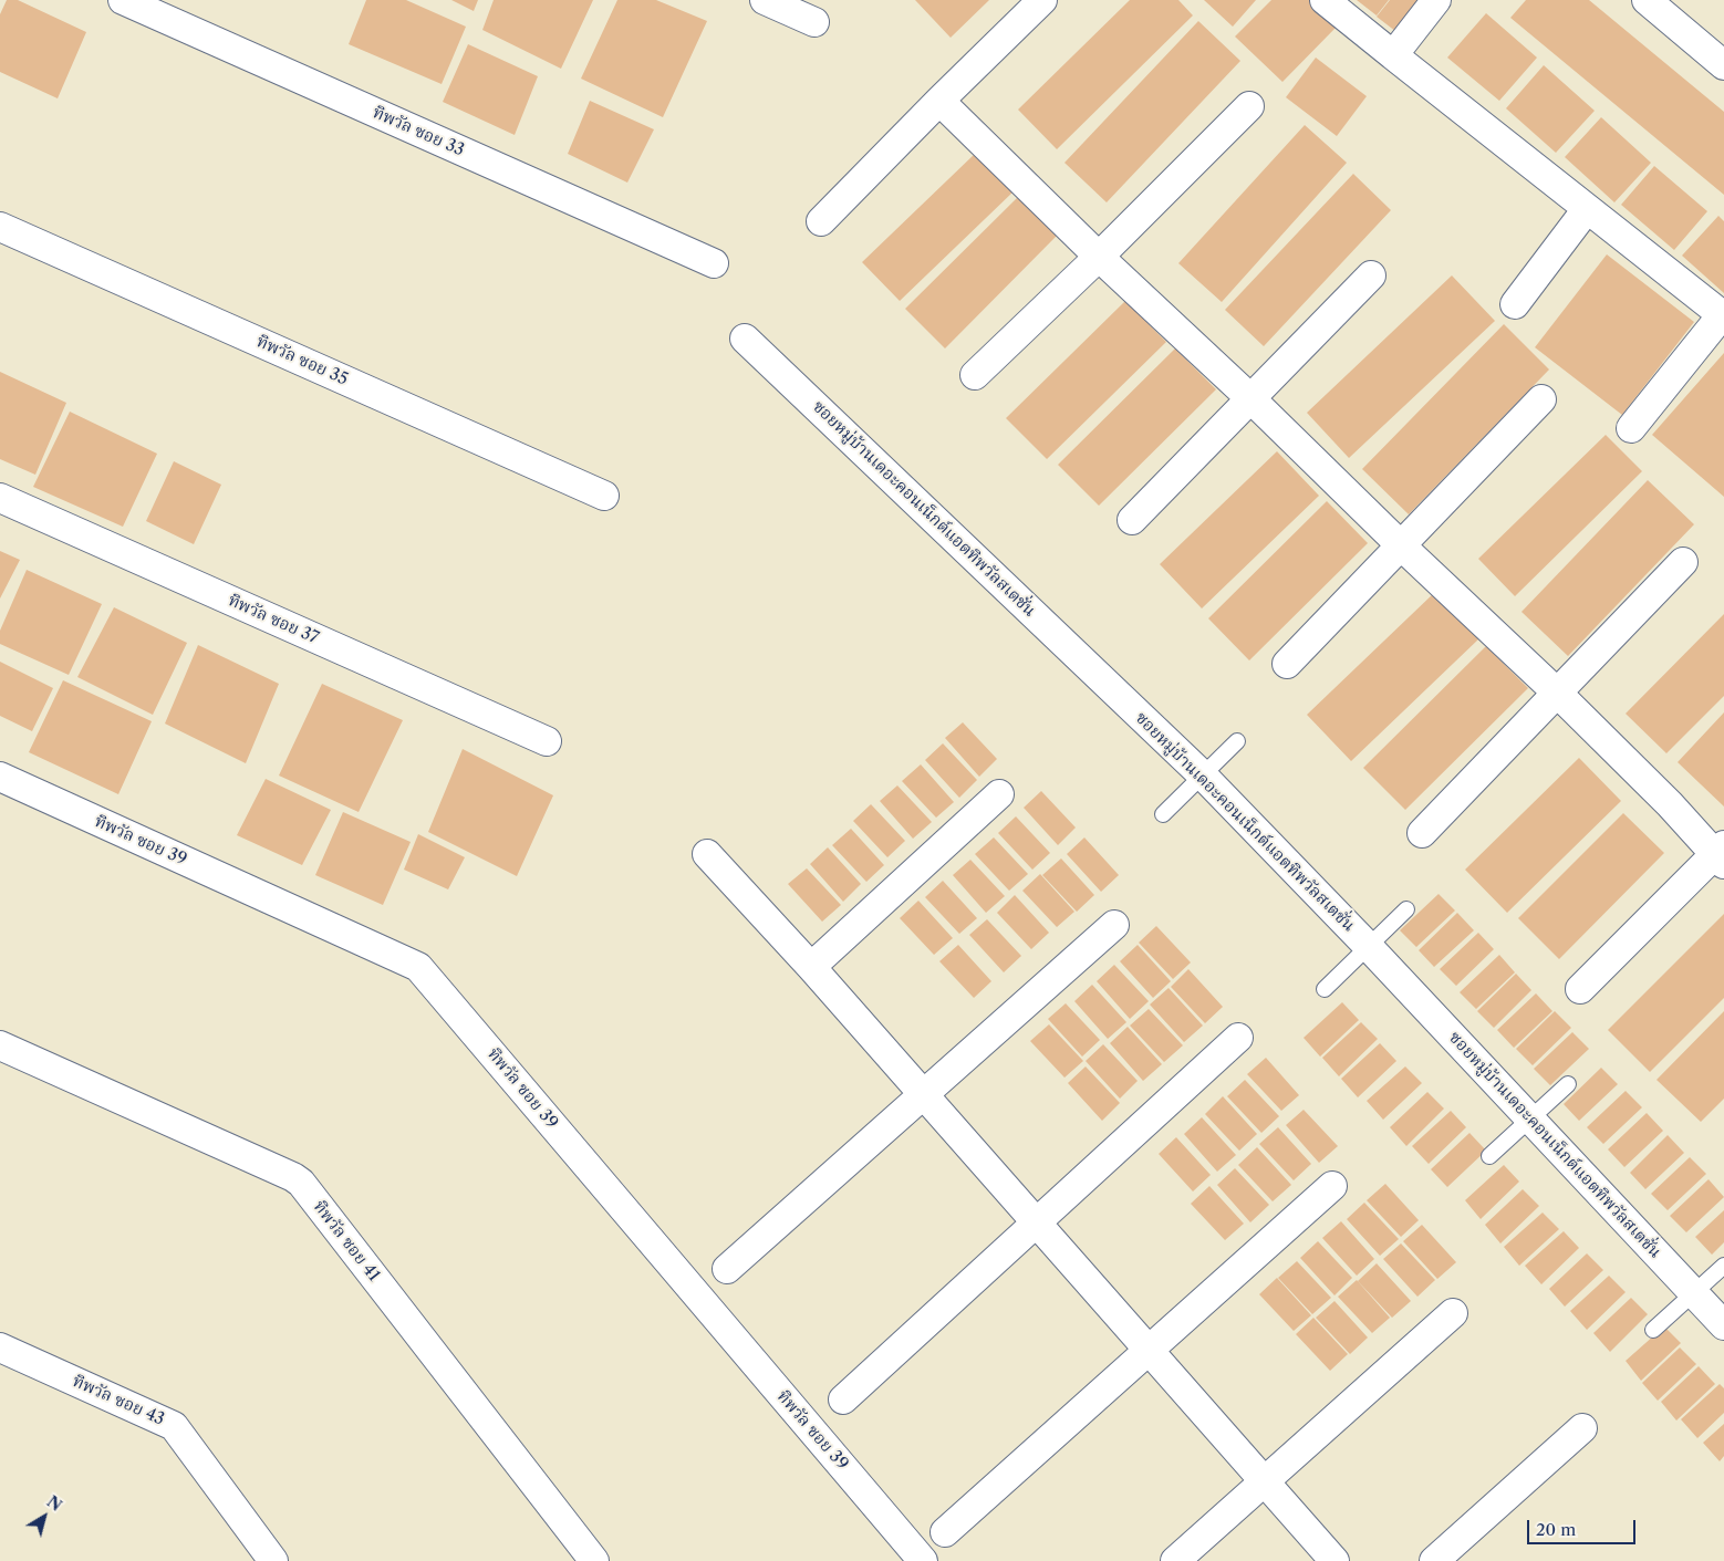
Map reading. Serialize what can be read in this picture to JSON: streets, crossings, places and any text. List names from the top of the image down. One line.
{"streets":{"street":["ทิพวัล ซอย 33","ทิพวัล ซอย 35","ซอยหมู่บ้านเดอะคอนเน็กต์แอตทิพวัลสเตชั่น","ทิพวัล ซอย 37","ทิพวัล ซอย 39","ทิพวัล ซอย 41","ทิพวัล ซอย 43"]},"scale_bar":"20 m","north":"top right"}
